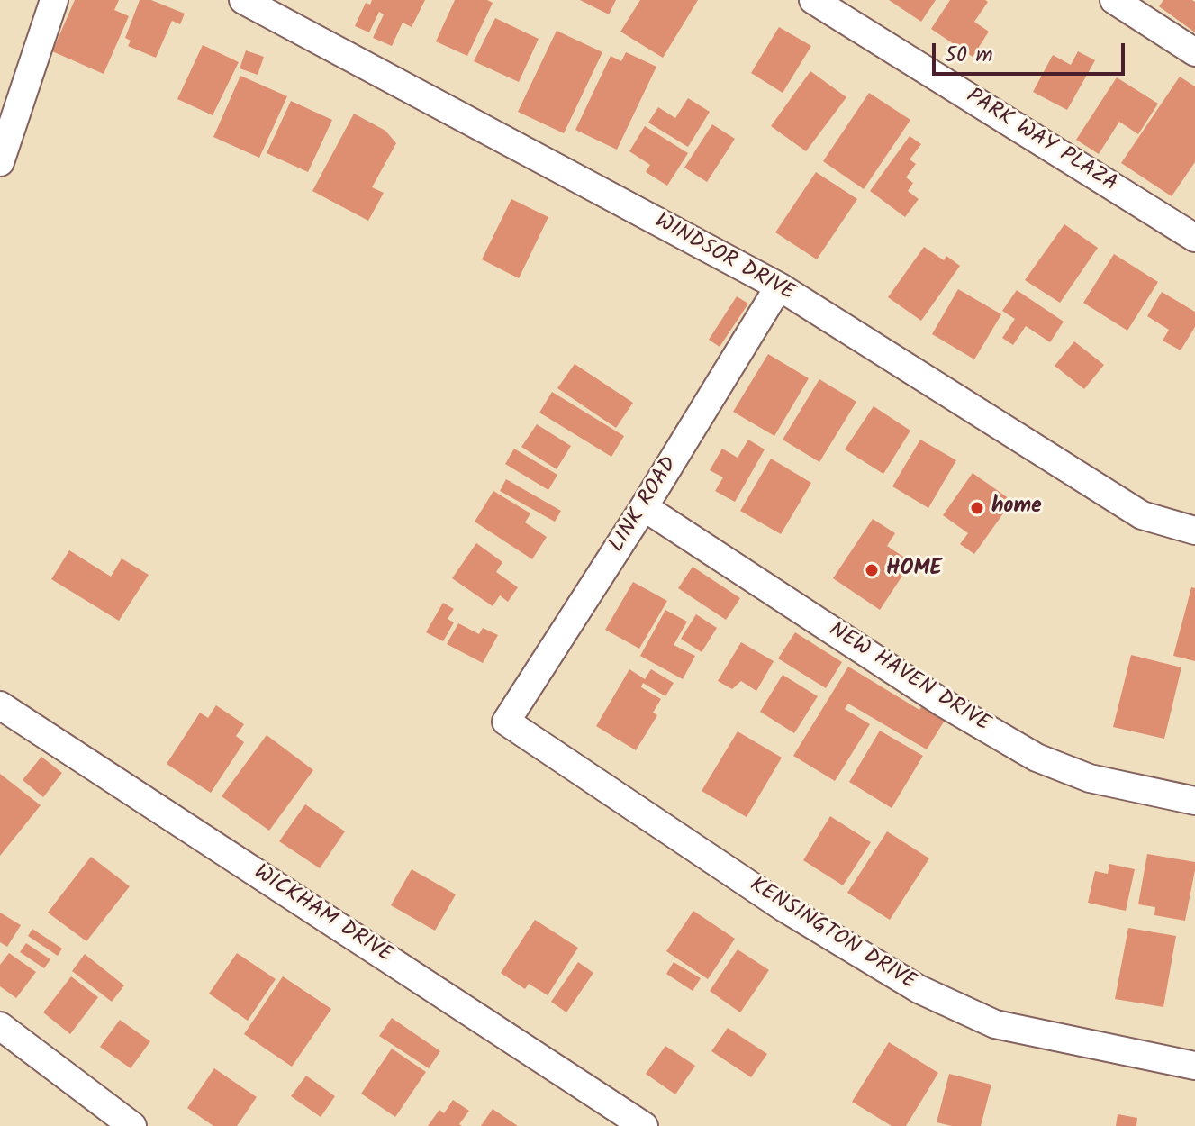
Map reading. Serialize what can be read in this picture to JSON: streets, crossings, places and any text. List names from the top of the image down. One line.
{"streets":{"street":["PARK WAY PLAZA","WINDSOR DRIVE","LINK ROAD","NEW HAVEN DRIVE","WICKHAM DRIVE","KENSINGTON DRIVE"]},"crossings":[["WINDSOR DRIVE","LINK ROAD"],["LINK ROAD","NEW HAVEN DRIVE"],["LINK ROAD","KENSINGTON DRIVE"]],"places":["home","HOME"],"scale_bar":"50 m"}
